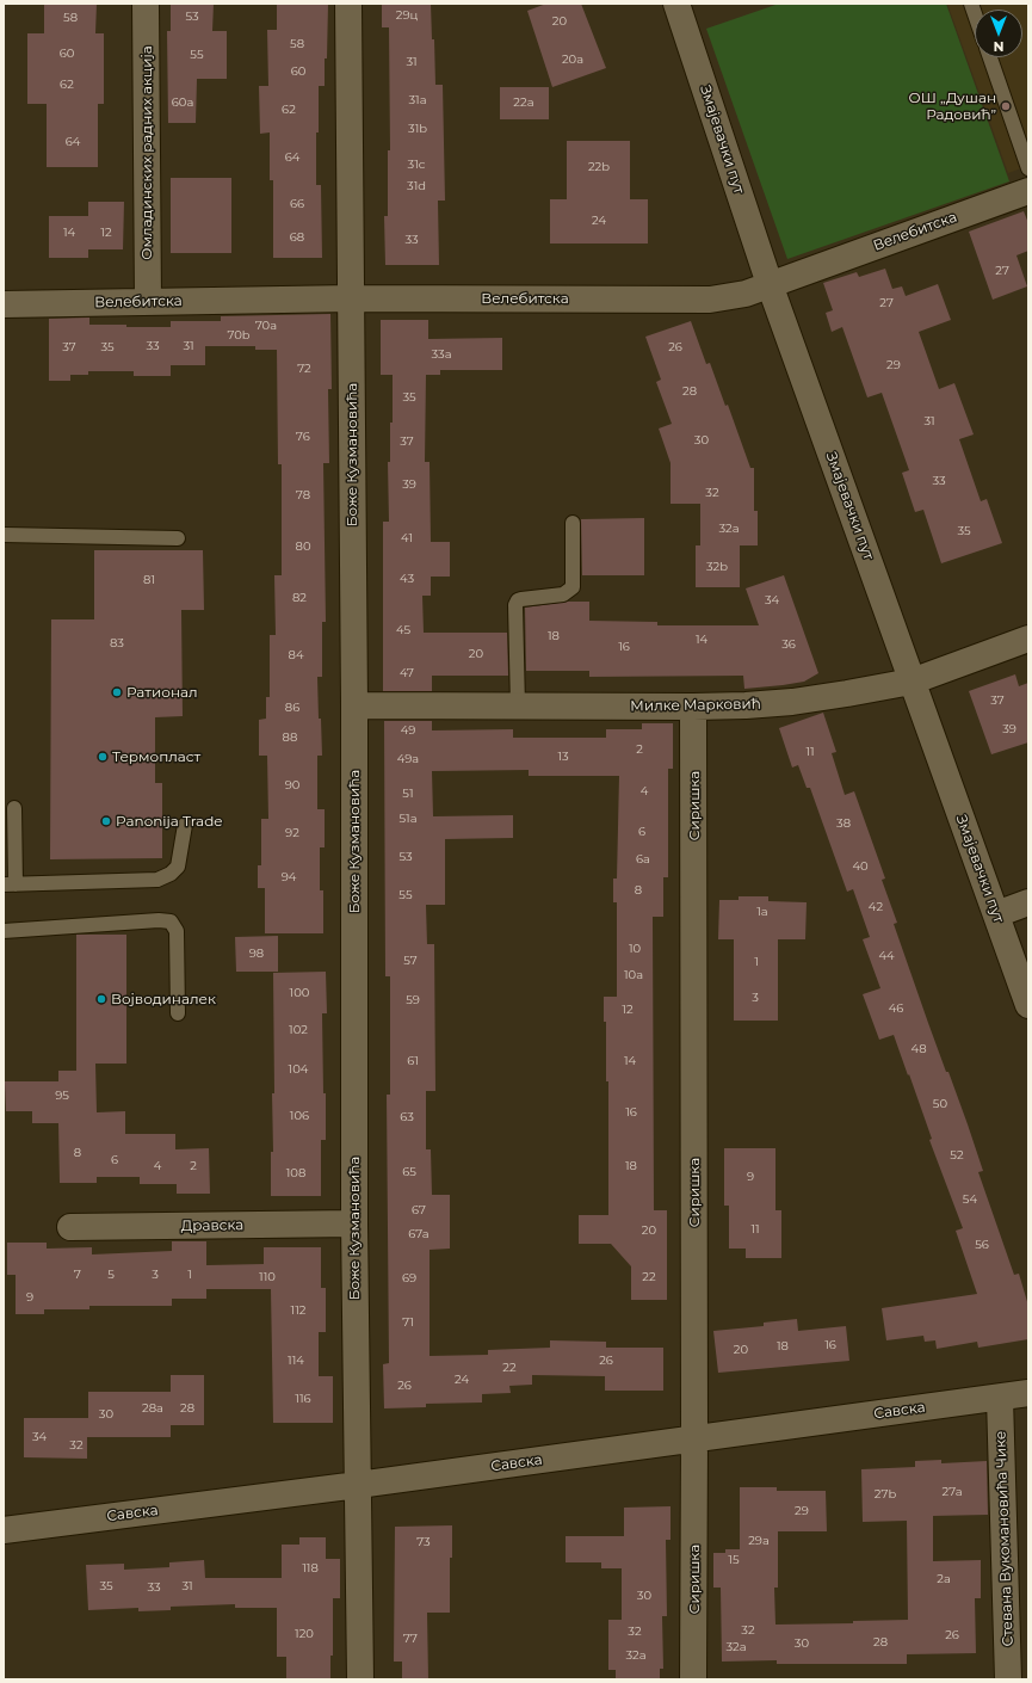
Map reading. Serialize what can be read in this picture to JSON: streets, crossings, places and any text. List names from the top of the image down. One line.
{"streets":{"street":["Змајевачки пут","Омладинских радних акција","Велебитска","Боже Кузмановића","Милке Марковић","Сиришка","Дравска","Савска","Стевана Вукомановића Чике"]},"crossings":[["Змајевачки пут","Велебитска"],["Змајевачки пут","Милке Марковић"],["Омладинских радних акција","Велебитска"],["Велебитска","Боже Кузмановића"],["Боже Кузмановића","Милке Марковић"],["Боже Кузмановића","Дравска"],["Боже Кузмановића","Савска"],["Милке Марковић","Сиришка"],["Сиришка","Савска"],["Савска","Стевана Вукомановића Чике"]],"places":["ОШ „Душан Радовић”","Ратионал","Термопласт","Panonija Trade","Војводиналек"],"house_numbers":["29ц","53","58","20","58","60","55","20a","31","60","62","31a","60a","22a","62","31b","64","64","31c","22b","31d","66","24","14","12","68","33","27","27","70a","70b","33","31","37","35","26","33a","29","72","28","35","31","76","30","37","33","39","32","78","32a","35","41","80","32b","43","81","82","34","45","18","14","83","36","16","20","84","47","37","86","39","49","88","2","11","13","49a","90","4","51","51a","38","6","92","53","6a","40","94","8","55","42","1a","10","98","44","57","1","10a","100","3","59","46","12","102","48","61","14","104","95","50","16","106","63","8","52","6","4","2","18","65","108","9","54","67","11","20","67a","56","7","5","3","1","110","22","69","9","112","71","16","18","20","114","26","22","24","26","116","28a","28","30","34","32","27a","27b","29","29a","73","15","118","2a","35","31","33","30","32","32","120","26","77","28","30","32a","32a"],"north":"bottom"}
